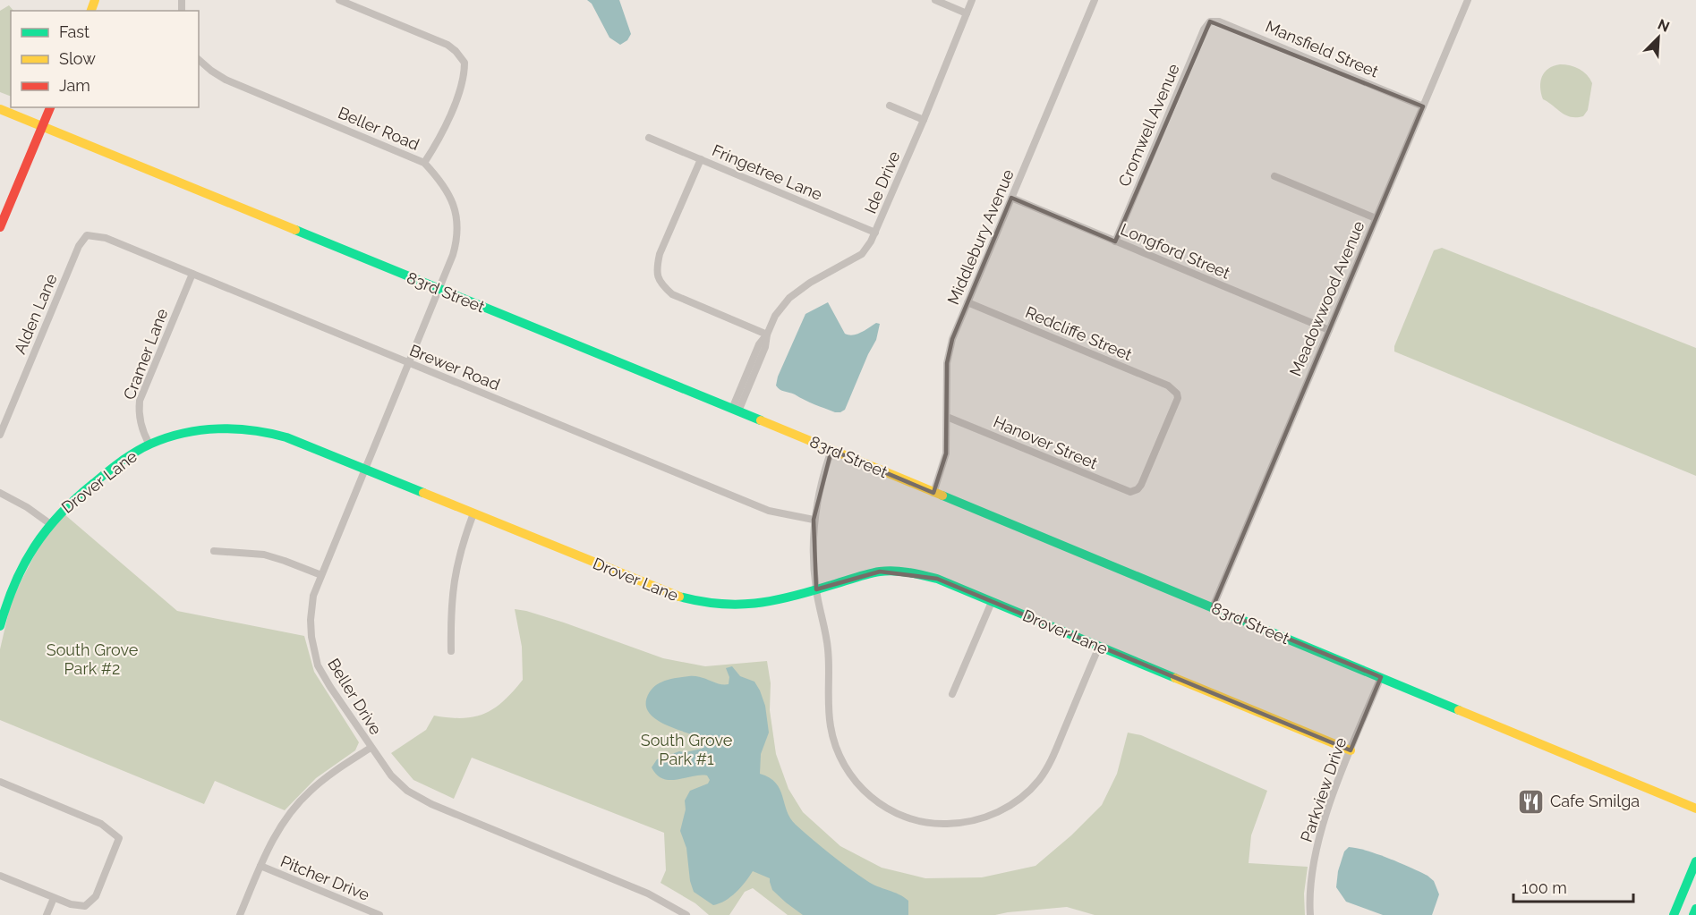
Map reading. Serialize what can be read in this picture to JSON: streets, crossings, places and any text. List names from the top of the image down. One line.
{"streets":{"main road":["83rd Street","Drover Lane"],"street":["Mansfield Street","Cromwell Avenue","Beller Road","Fringetree Lane","Ide Drive","Middlebury Avenue","Longford Street","Meadowwood Avenue","Alden Lane","Redcliffe Street","Cramer Lane","Brewer Road","Hanover Street","Beller Drive","Parkview Drive","Pitcher Drive"]},"crossings":[["Mansfield Street","Cromwell Avenue"],["Mansfield Street","Meadowwood Avenue"],["Cromwell Avenue","Longford Street"],["Beller Road","83rd Street"],["Beller Road","Beller Drive"],["Fringetree Lane","Ide Drive"],["Ide Drive","83rd Street"],["Middlebury Avenue","Longford Street"],["Middlebury Avenue","83rd Street"],["Middlebury Avenue","Redcliffe Street"],["Middlebury Avenue","Hanover Street"],["Longford Street","Meadowwood Avenue"],["83rd Street","Meadowwood Avenue"],["83rd Street","Beller Drive"],["83rd Street","Parkview Drive"],["Alden Lane","Brewer Road"],["Redcliffe Street","Hanover Street"],["Cramer Lane","Brewer Road"],["Cramer Lane","Drover Lane"],["Brewer Road","Beller Drive"],["Drover Lane","Beller Drive"],["Drover Lane","Parkview Drive"]],"parks":["South Grove Park #2","South Grove Park #1"],"places":{"restaurant":["Cafe Smilga"]},"legend":["Fast","Slow","Jam"],"scale_bar":"100 m","north":"top right"}
